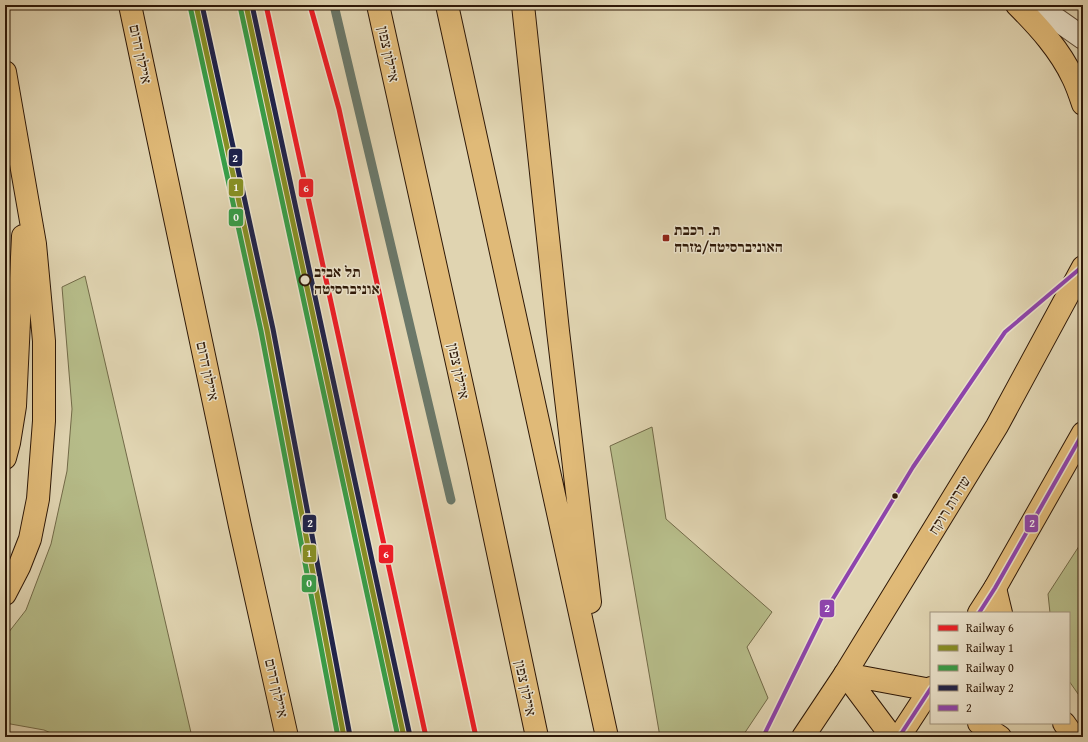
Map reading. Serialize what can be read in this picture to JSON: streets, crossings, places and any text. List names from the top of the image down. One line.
{"streets":{"main road":["איילון דרום","איילון צפון","שדרות רוקח"]},"places":{"transit":["ת. רכבת האוניברסיטה/מזרח"],"other":["תל אביב אוניברסיטה"]},"lines":["rail line 6","rail line 1","rail line 2","rail line 0","transit line 2"],"legend":["Railway 6","Railway 1","Railway 0","Railway 2","2"]}
